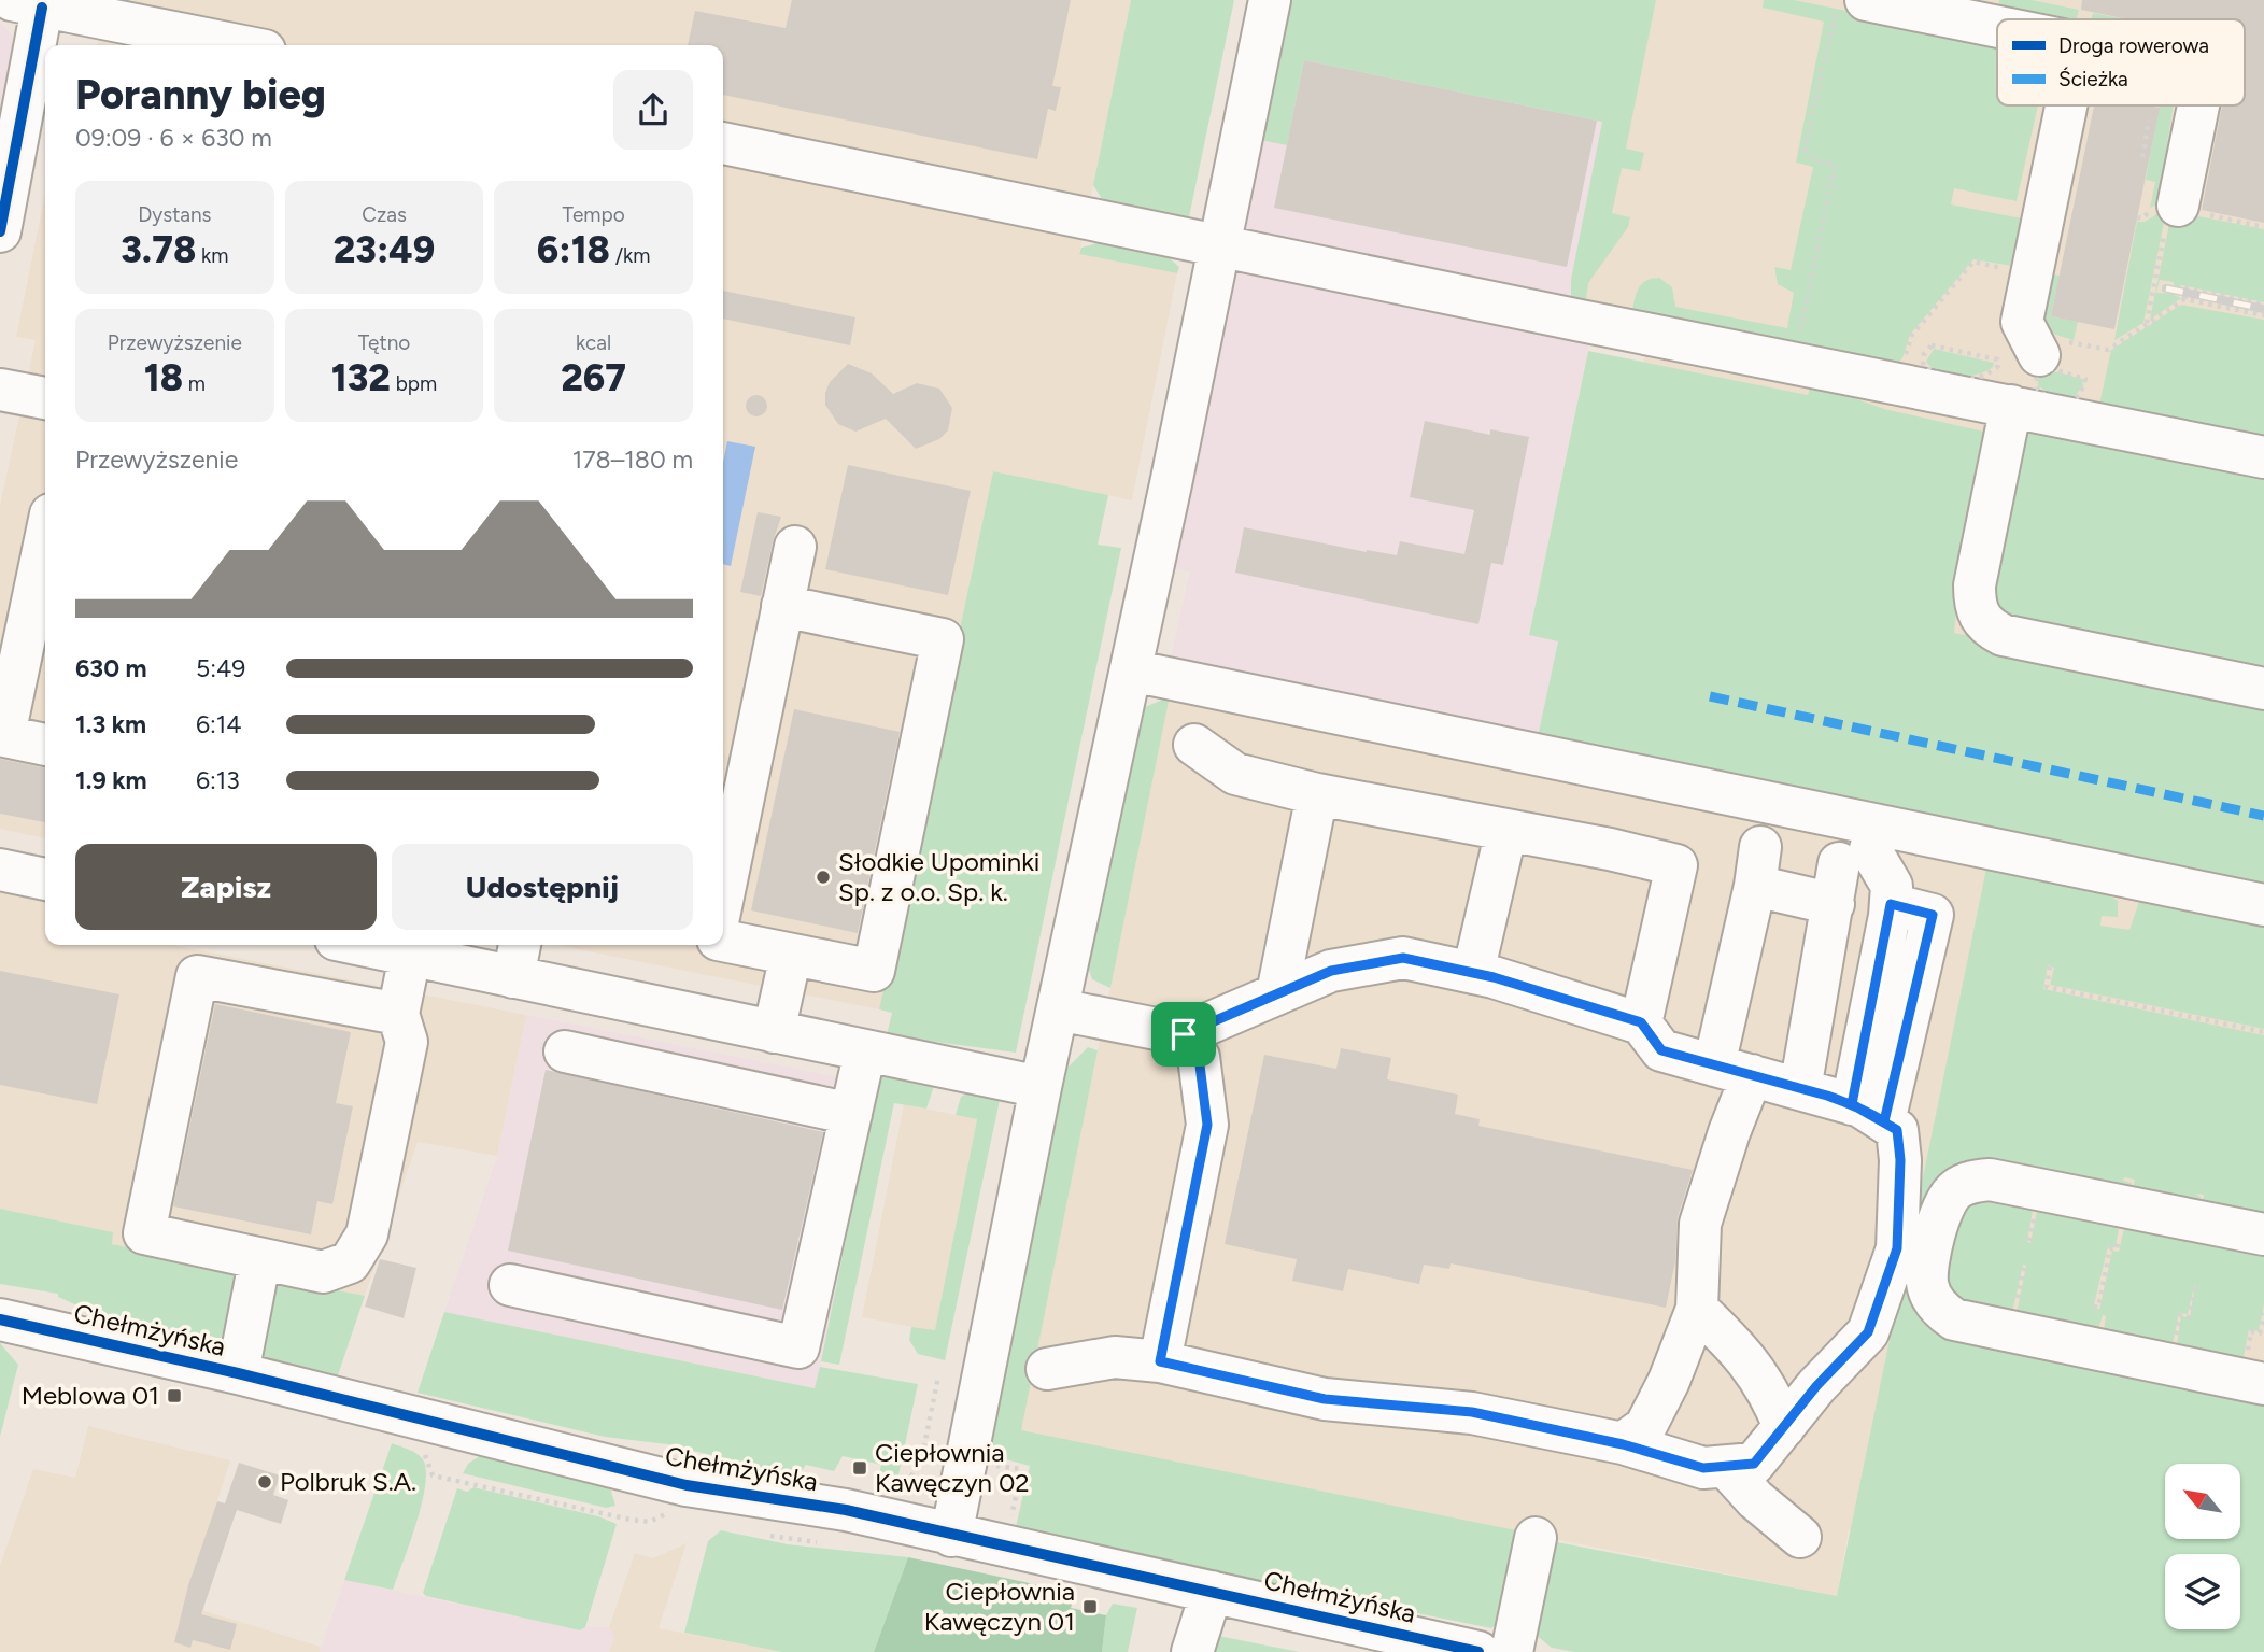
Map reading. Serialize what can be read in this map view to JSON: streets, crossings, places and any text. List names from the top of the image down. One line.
{"streets":{"street":["Chełmżyńska"]},"places":{"other":["Słodkie Upominki Sp. z o.o. Sp. k.","Polbruk S.A."],"transit":["Meblowa 01","Ciepłownia Kawęczyn 02","Ciepłownia Kawęczyn 01"]},"legend":["Droga rowerowa","Ścieżka"],"north":"top left","page":{"heading":["Poranny bieg","09:09 · 6 × 630 m"],"stats":[["Dystans","3.78 km"],["Czas","23:49"],["Tempo","6:18 /km"],["Przewyższenie","18 m"],["Tętno","132 bpm"],["kcal","267"]],"chart":["Przewyższenie","178–180 m"],"list":[{"name":"630 m","note":"5:49"},{"name":"1.3 km","note":"6:14"},{"name":"1.9 km","note":"6:13"}],"buttons":["Zapisz","Udostępnij"]}}
